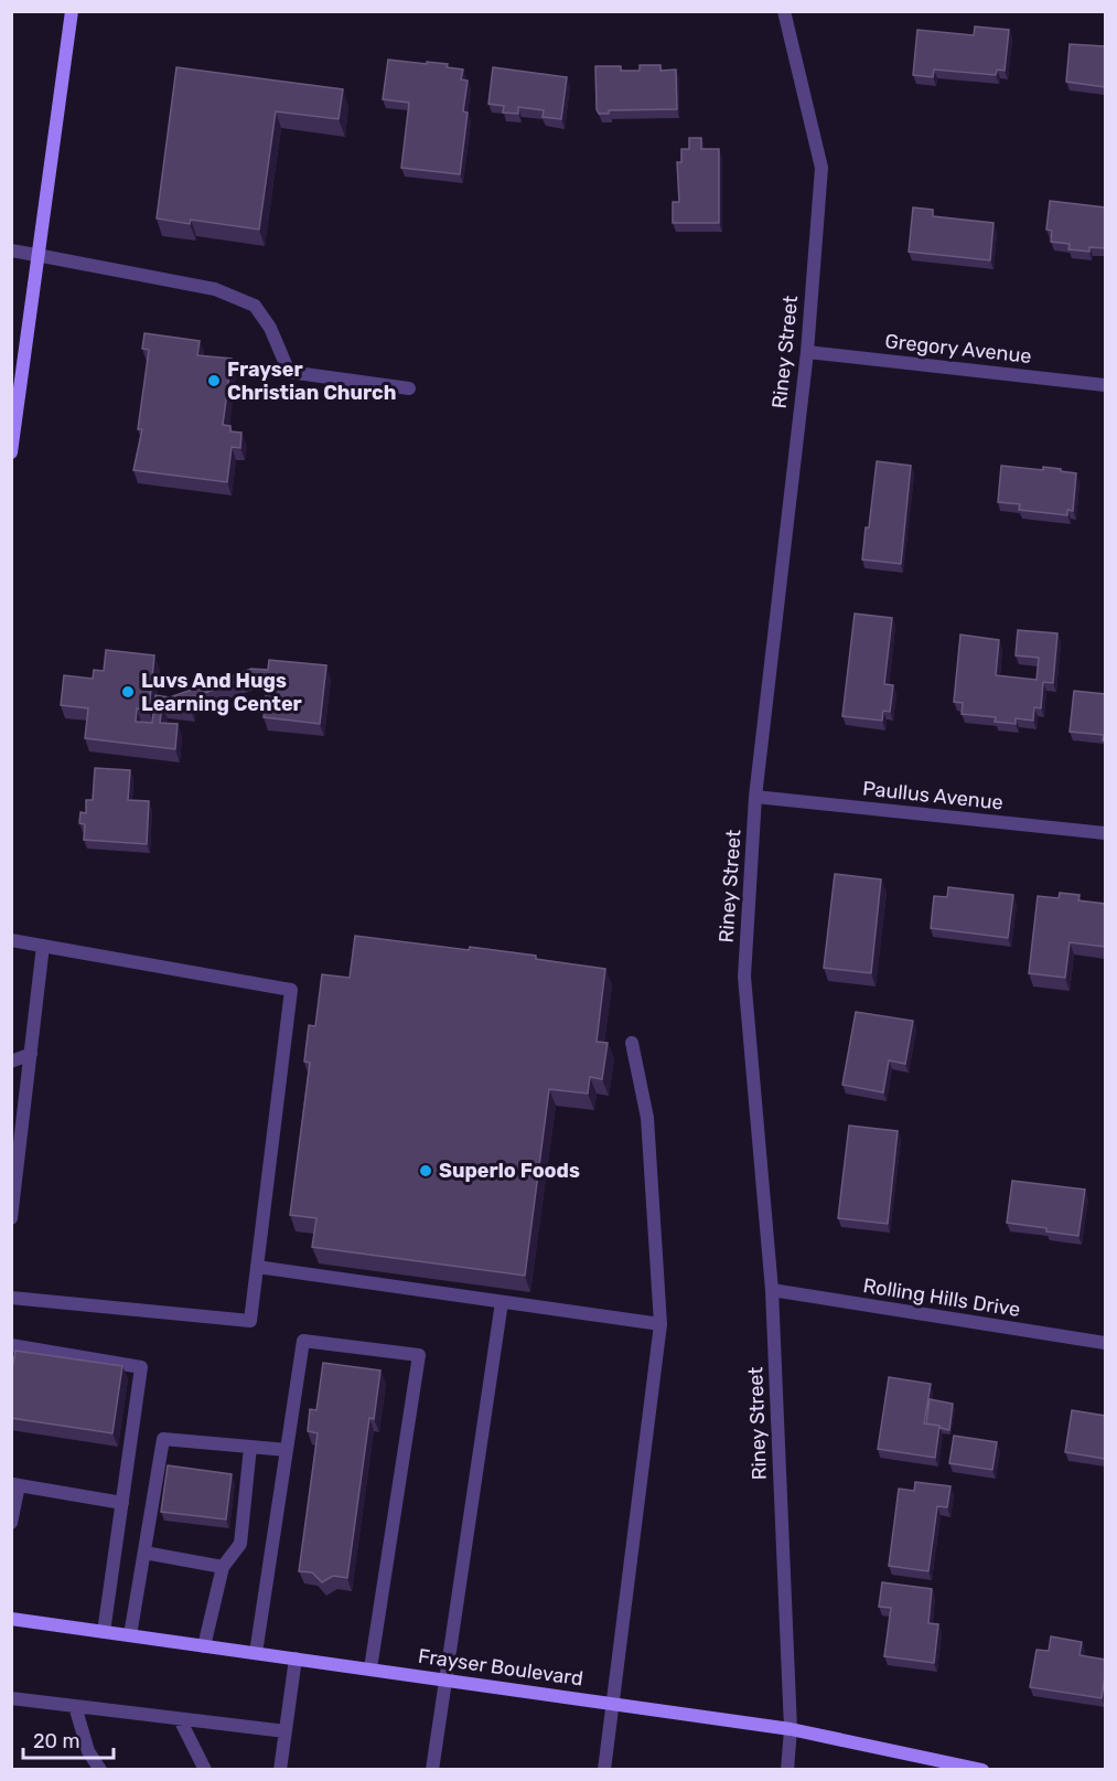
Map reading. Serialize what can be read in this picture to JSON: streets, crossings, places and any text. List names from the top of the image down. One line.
{"streets":{"main road":["Frayser Boulevard"],"street":["Gregory Avenue","Riney Street","Paullus Avenue","Rolling Hills Drive"]},"crossings":[["Gregory Avenue","Riney Street"],["Riney Street","Paullus Avenue"],["Riney Street","Rolling Hills Drive"],["Riney Street","Frayser Boulevard"]],"places":["Frayser Christian Church","Luvs And Hugs Learning Center","Superlo Foods"],"scale_bar":"20 m"}
